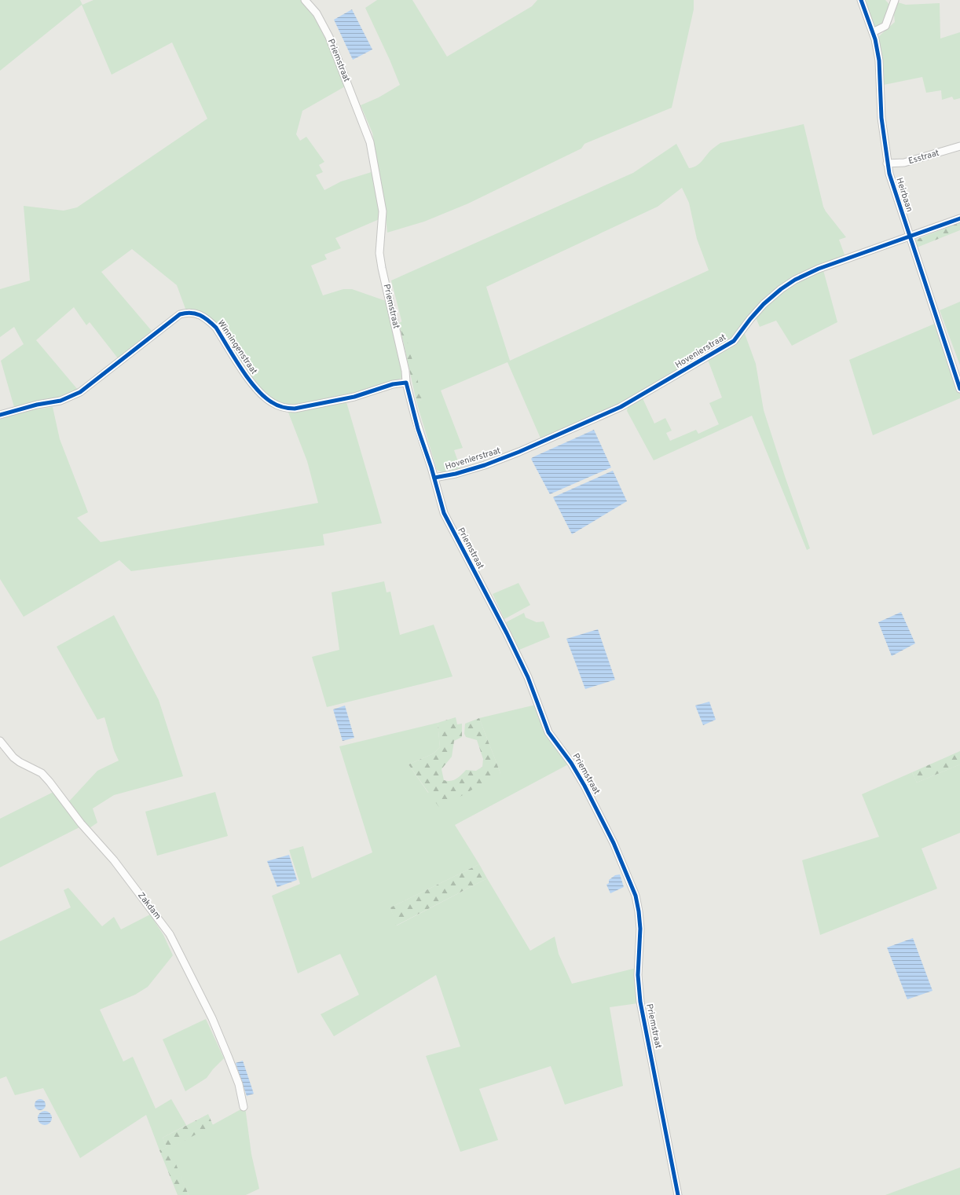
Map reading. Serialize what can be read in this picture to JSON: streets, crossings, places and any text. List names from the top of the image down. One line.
{"streets":{"street":["Priemstraat","Esstraat","Heirbaan","Winningenstraat","Hovenierstraat","Zakdam"]},"crossings":[["Priemstraat","Winningenstraat"],["Priemstraat","Hovenierstraat"],["Esstraat","Heirbaan"],["Heirbaan","Hovenierstraat"]]}
